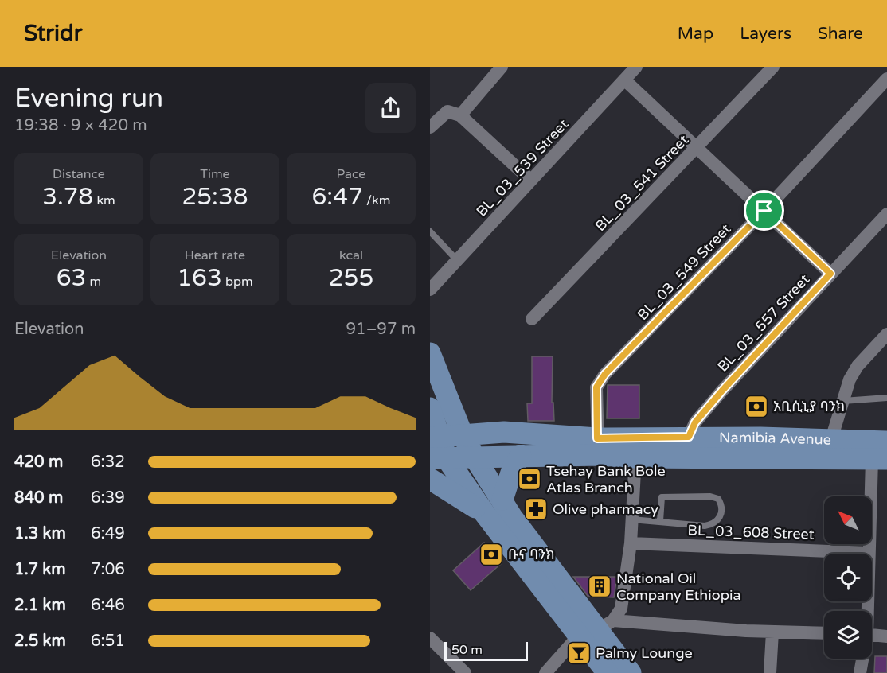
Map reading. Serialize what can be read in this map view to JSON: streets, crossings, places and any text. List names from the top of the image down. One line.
{"streets":{"main road":["Namibia Avenue"],"street":["BL_03_539 Street","BL_03_541 Street","BL_03_549 Street","BL_03_557 Street","BL_03_608 Street"]},"crossings":[["BL_03_549 Street","Namibia Avenue"],["BL_03_557 Street","Namibia Avenue"]],"places":{"bank":["አቢሲኒያ ባንክ","Tsehay Bank Bole Atlas Branch","ቡና ባንክ"],"pharmacy":["Olive pharmacy"],"building":["National Oil Company Ethiopia"],"bar":["Palmy Lounge"]},"scale_bar":"50 m","north":"top left","page":{"header":"Stridr","nav":["Map","Layers","Share"],"heading":["Evening run","19:38 · 9 × 420 m"],"stats":[["Distance","3.78 km"],["Time","25:38"],["Pace","6:47 /km"],["Elevation","63 m"],["Heart rate","163 bpm"],["kcal","255"]],"chart":["Elevation","91–97 m"],"list":[{"name":"420 m","note":"6:32"},{"name":"840 m","note":"6:39"},{"name":"1.3 km","note":"6:49"},{"name":"1.7 km","note":"7:06"},{"name":"2.1 km","note":"6:46"},{"name":"2.5 km","note":"6:51"}],"scale":"50 m"}}
